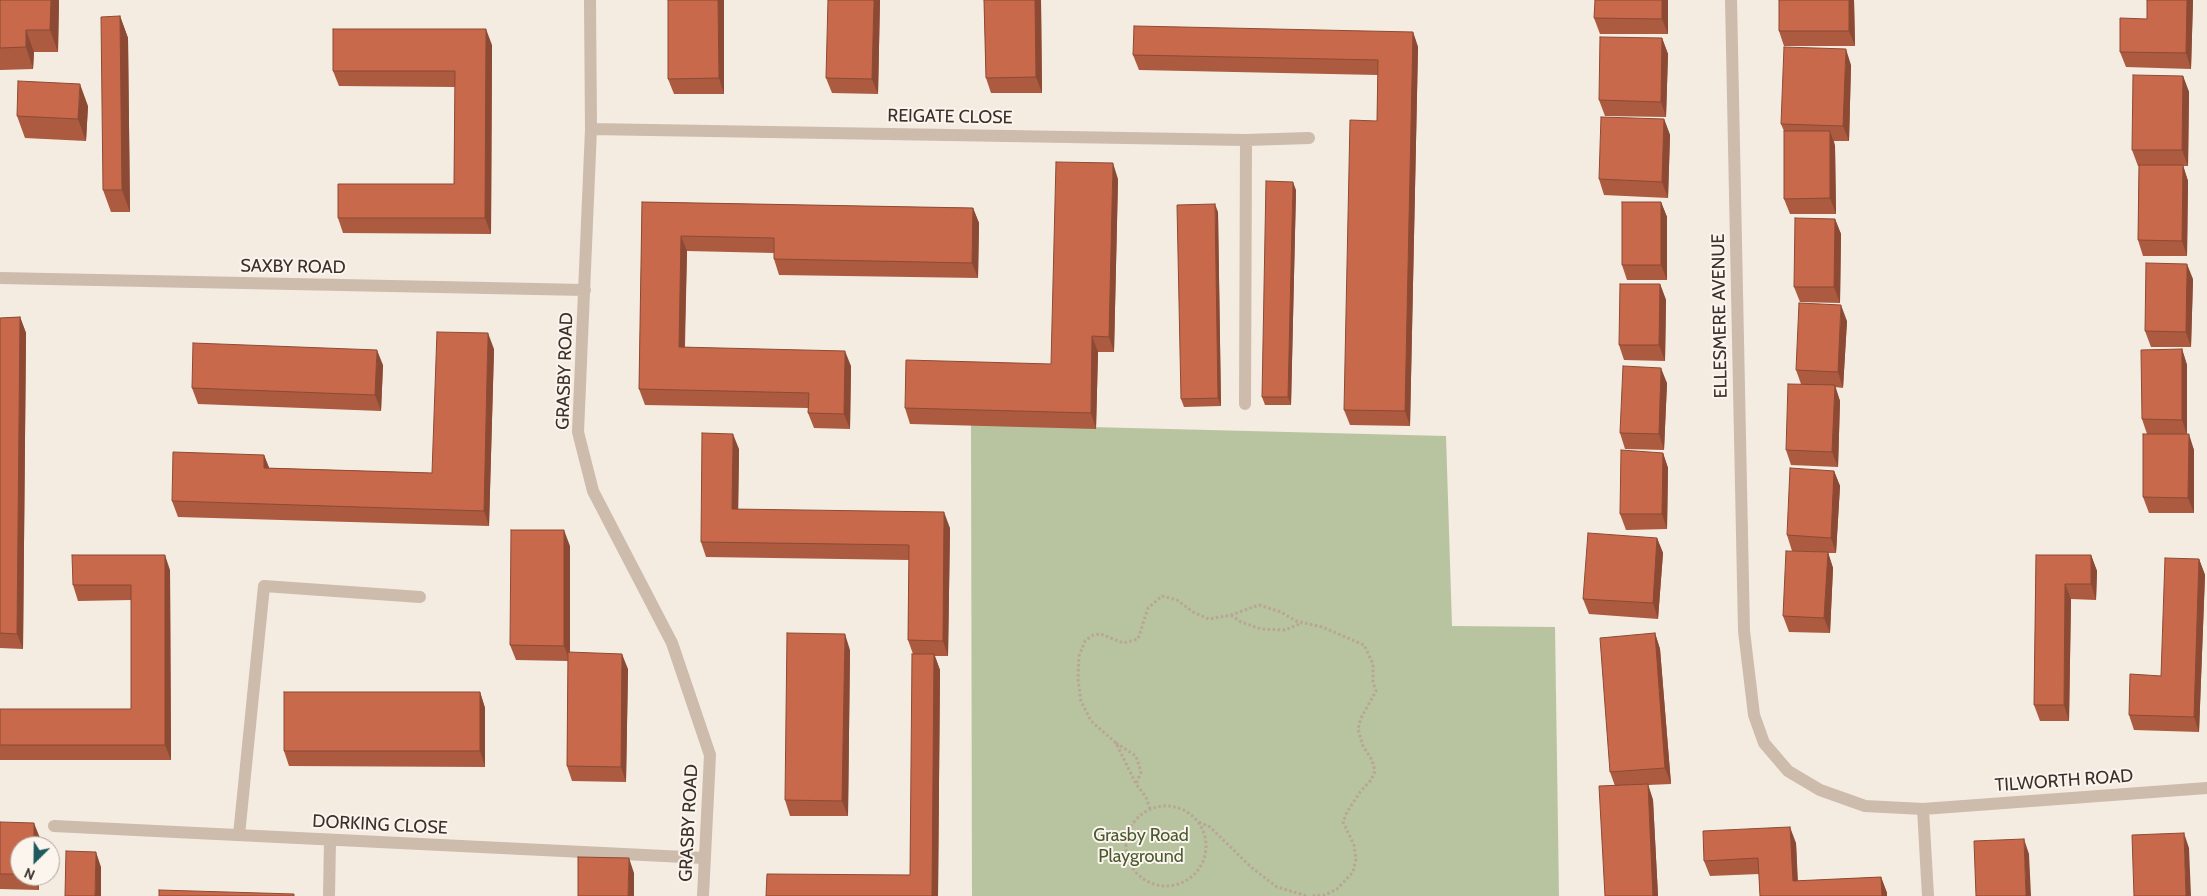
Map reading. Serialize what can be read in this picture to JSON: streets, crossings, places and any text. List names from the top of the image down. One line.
{"streets":{"street":["REIGATE CLOSE","SAXBY ROAD","ELLESMERE AVENUE","GRASBY ROAD","TILWORTH ROAD","DORKING CLOSE"]},"crossings":[["REIGATE CLOSE","GRASBY ROAD"],["SAXBY ROAD","GRASBY ROAD"],["ELLESMERE AVENUE","TILWORTH ROAD"],["GRASBY ROAD","DORKING CLOSE"]],"parks":["Grasby Road Playground"],"north":"bottom left"}
